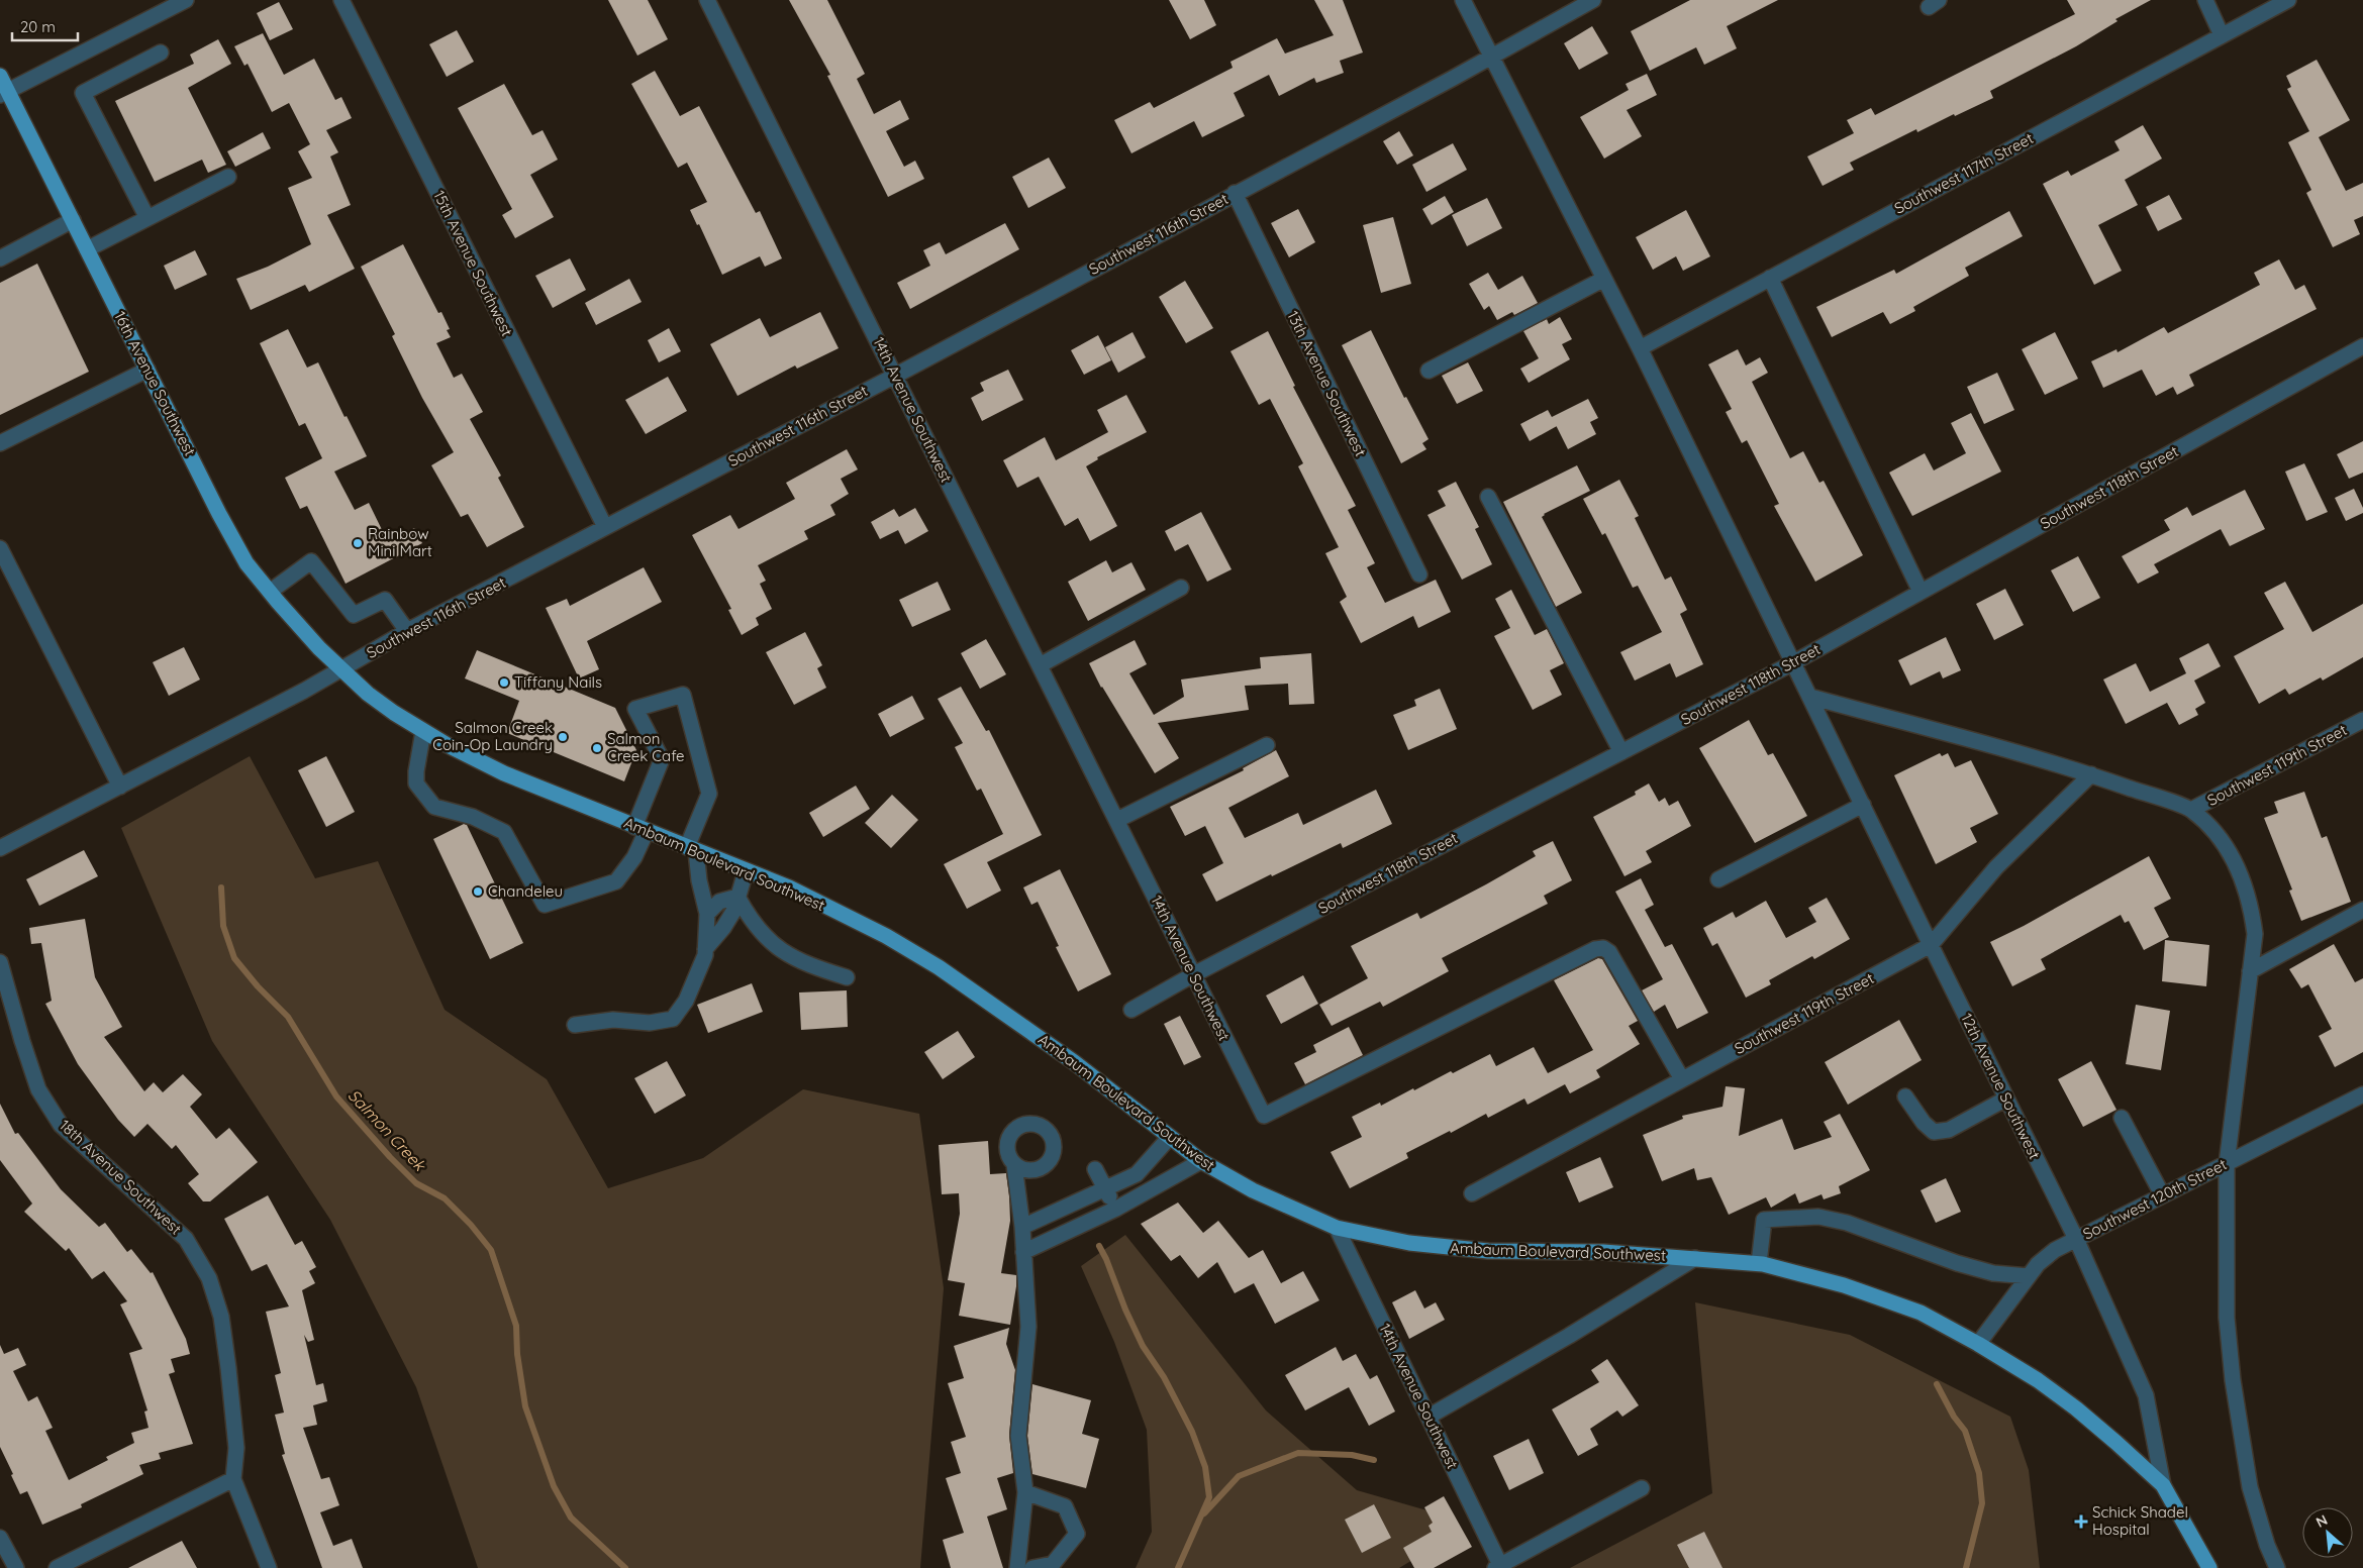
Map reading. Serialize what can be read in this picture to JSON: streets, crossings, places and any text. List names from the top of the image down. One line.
{"streets":{"main road":["16th Avenue Southwest","Ambaum Boulevard Southwest"],"street":["Southwest 117th Street","Southwest 116th Street","15th Avenue Southwest","13th Avenue Southwest","14th Avenue Southwest","Southwest 118th Street","Southwest 119th Street","12th Avenue Southwest","18th Avenue Southwest","Southwest 120th Street"]},"crossings":[["Southwest 117th Street","12th Avenue Southwest"],["Southwest 116th Street","15th Avenue Southwest"],["Southwest 116th Street","16th Avenue Southwest"],["Southwest 116th Street","13th Avenue Southwest"],["Southwest 116th Street","14th Avenue Southwest"],["Southwest 116th Street","Ambaum Boulevard Southwest"],["Southwest 116th Street","12th Avenue Southwest"],["16th Avenue Southwest","Ambaum Boulevard Southwest"],["14th Avenue Southwest","Southwest 118th Street"],["14th Avenue Southwest","Southwest 119th Street"],["14th Avenue Southwest","Ambaum Boulevard Southwest"],["Southwest 118th Street","12th Avenue Southwest"],["Southwest 119th Street","12th Avenue Southwest"],["Ambaum Boulevard Southwest","12th Avenue Southwest"],["Ambaum Boulevard Southwest","Southwest 120th Street"],["12th Avenue Southwest","Southwest 120th Street"]],"water":["Salmon Creek"],"places":{"other":["Rainbow Mini Mart","Tiffany Nails","Salmon Creek Coin-Op Laundry","Salmon Creek Cafe","Chandeleu"],"health":["Schick Shadel Hospital"]},"scale_bar":"20 m","north":"top left"}
